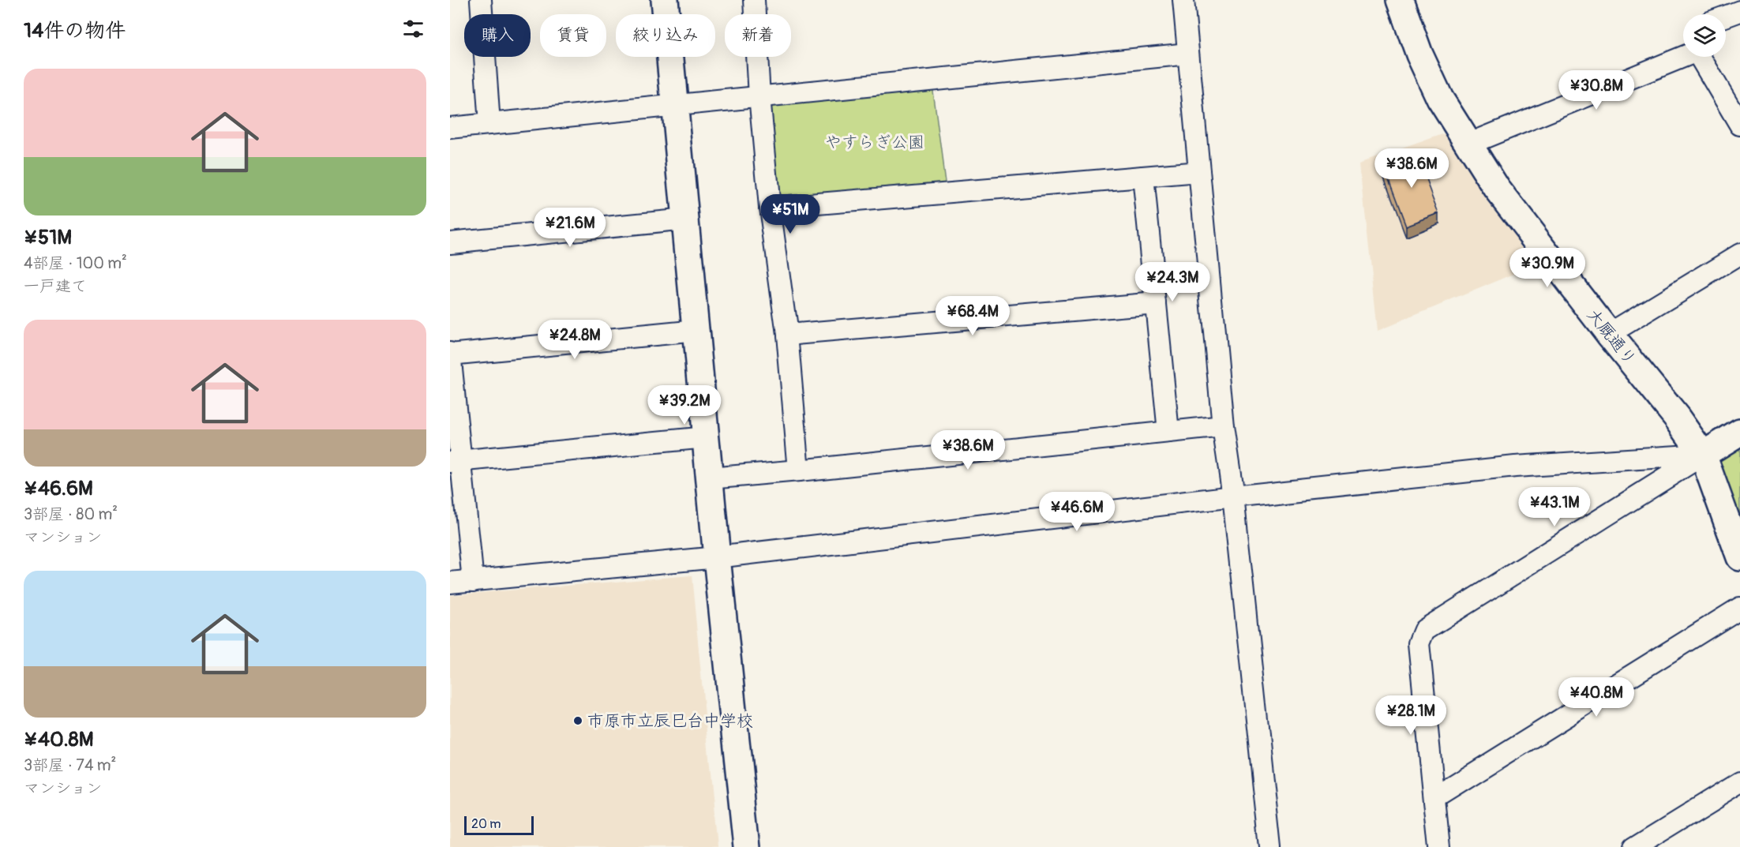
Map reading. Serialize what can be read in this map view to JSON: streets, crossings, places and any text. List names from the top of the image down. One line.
{"streets":{"street":["大厩通り"]},"parks":["やすらぎ公園"],"places":["市原市立辰巳台中学校"],"scale_bar":"20 m","page":{"heading":"14件の物件","chip":["購入","賃貸","絞り込み","新着"],"list":[{"name":"¥51M","note":"4部屋 · 100 m² · 一戸建て"},{"name":"¥46.6M","note":"3部屋 · 80 m² · マンション"},{"name":"¥40.8M","note":"3部屋 · 74 m² · マンション"}],"price":["¥30.8M","¥38.6M","¥51M","¥21.6M","¥30.9M","¥24.3M","¥68.4M","¥24.8M","¥39.2M","¥38.6M","¥43.1M","¥46.6M","¥40.8M","¥28.1M"],"scale":"20 m"}}
